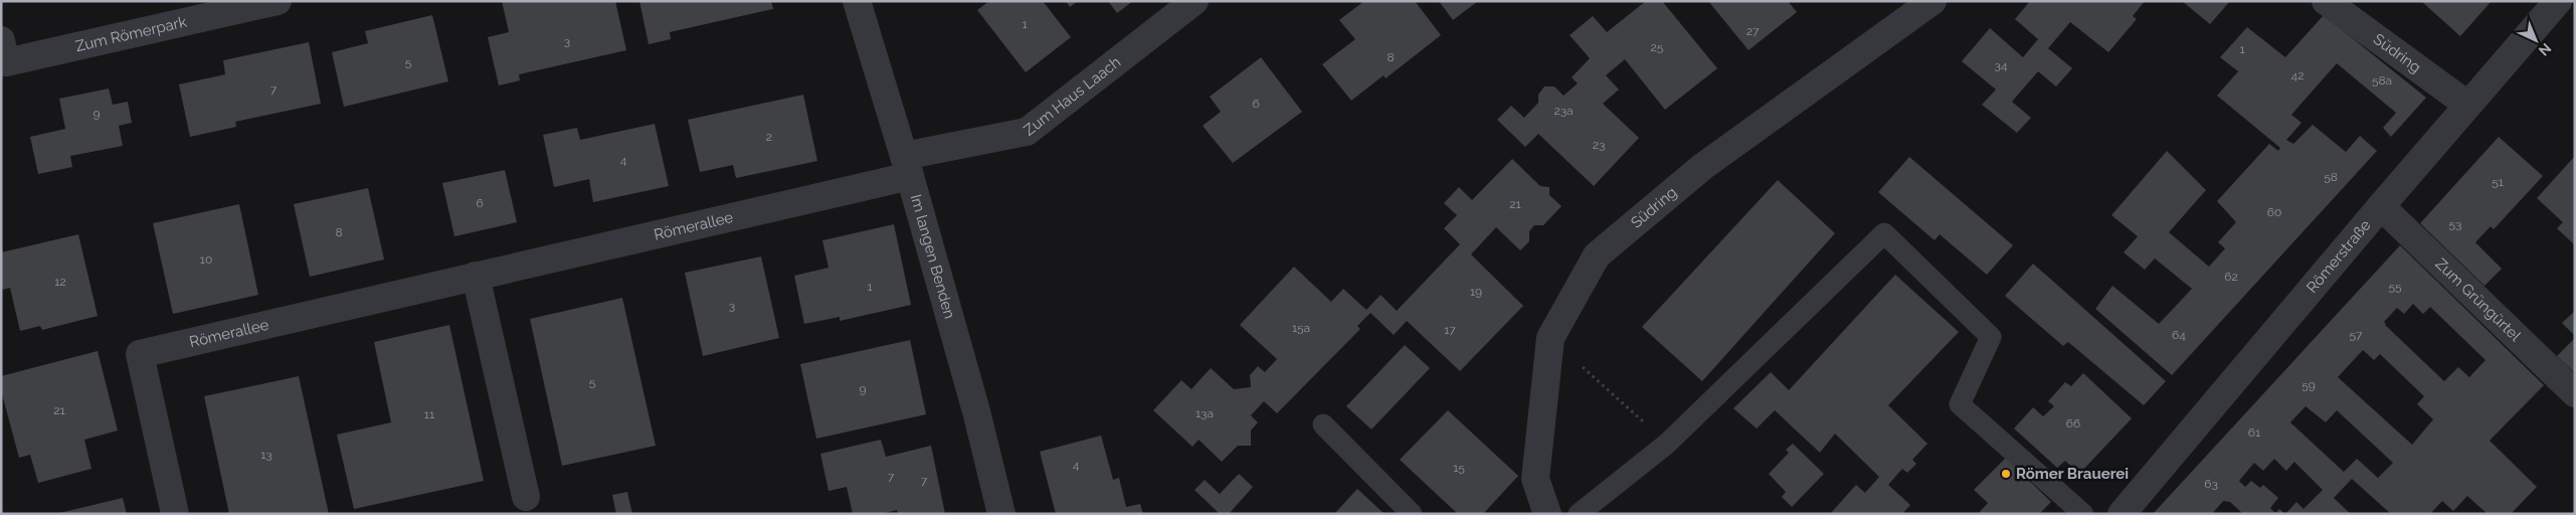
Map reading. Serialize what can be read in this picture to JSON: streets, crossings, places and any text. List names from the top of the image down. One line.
{"streets":{"street":["Zum Römerpark","Südring","Zum Haus Laach","Römerallee","Im langen Benden","Römerstraße","Zum Grüngürtel"]},"crossings":[["Südring","Römerstraße"],["Zum Haus Laach","Römerallee"],["Zum Haus Laach","Im langen Benden"],["Römerallee","Im langen Benden"],["Römerstraße","Zum Grüngürtel"]],"places":["Römer Brauerei"],"house_numbers":["1","27","3","25","1","8","5","34","42","58a","7","6","23a","9","2","23","4","58","51","6","21","60","53","8","10","62","12","1","55","19","3","15a","17","64","57","5","59","9","21","13a","11","66","61","13","4","15","7","7","63"],"north":"bottom right"}
